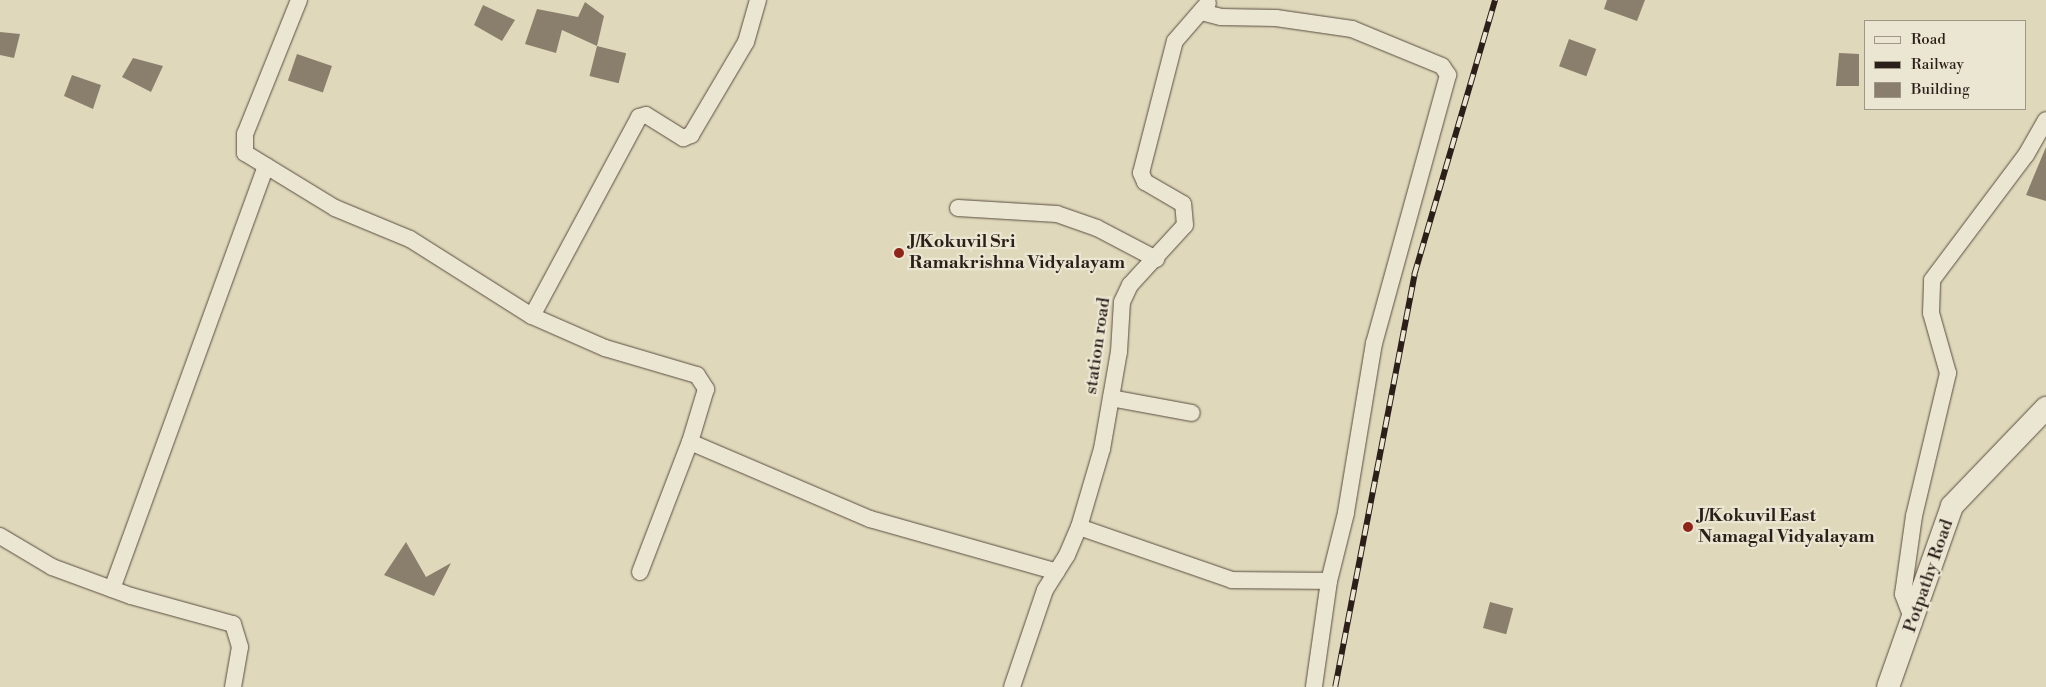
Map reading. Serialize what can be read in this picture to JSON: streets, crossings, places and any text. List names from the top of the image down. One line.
{"streets":{"street":["station road","Potpathy Road"]},"places":["J/Kokuvil Sri Ramakrishna Vidyalayam","J/Kokuvil East Namagal Vidyalayam"],"legend":["Road","Railway","Building"]}
